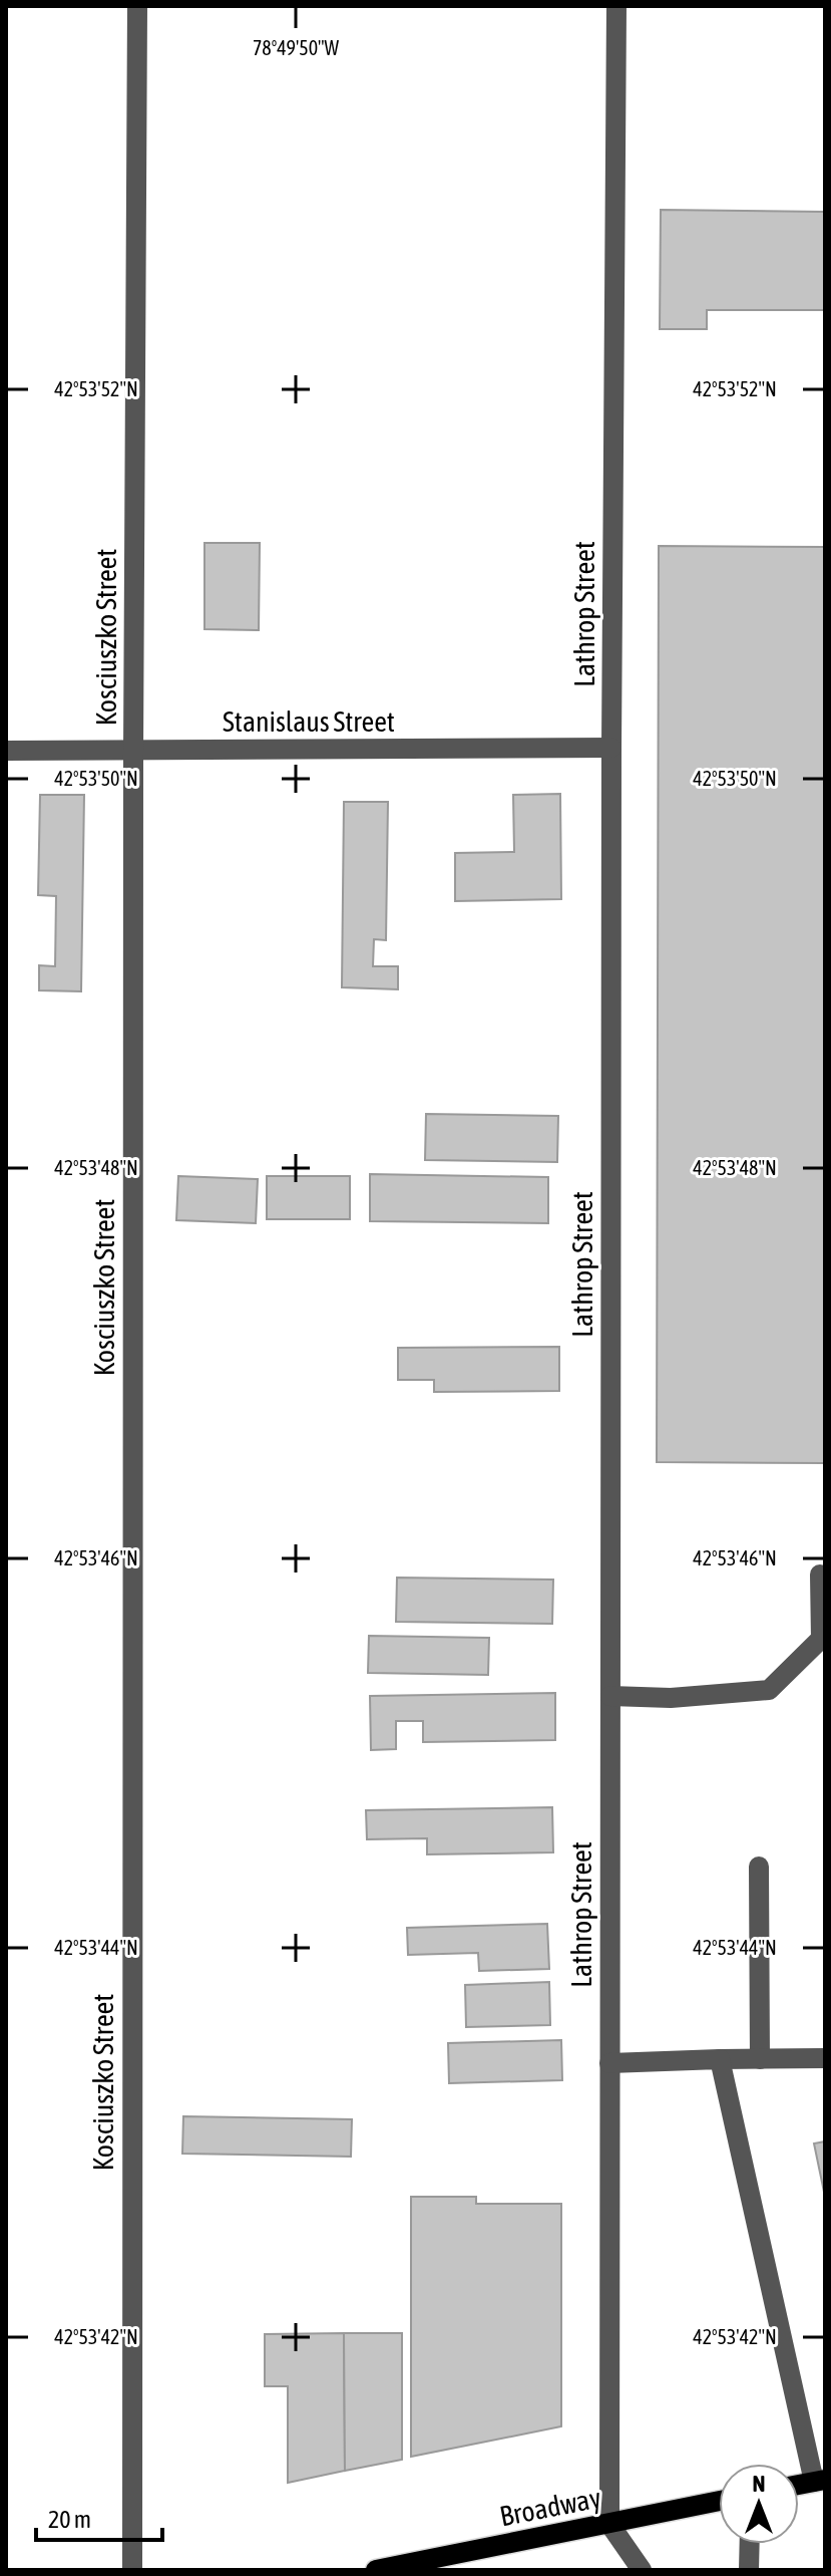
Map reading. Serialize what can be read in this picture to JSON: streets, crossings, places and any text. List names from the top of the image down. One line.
{"streets":{"main road":["Broadway"],"street":["Lathrop Street","Kosciuszko Street","Stanislaus Street"]},"crossings":[["Lathrop Street","Stanislaus Street"],["Lathrop Street","Broadway"],["Kosciuszko Street","Stanislaus Street"]],"scale_bar":"20 m","north":"top","coordinates":["78°49'50\"W","42°53'52\"N","42°53'50\"N","42°53'48\"N","42°53'46\"N","42°53'44\"N","42°53'42\"N"]}
